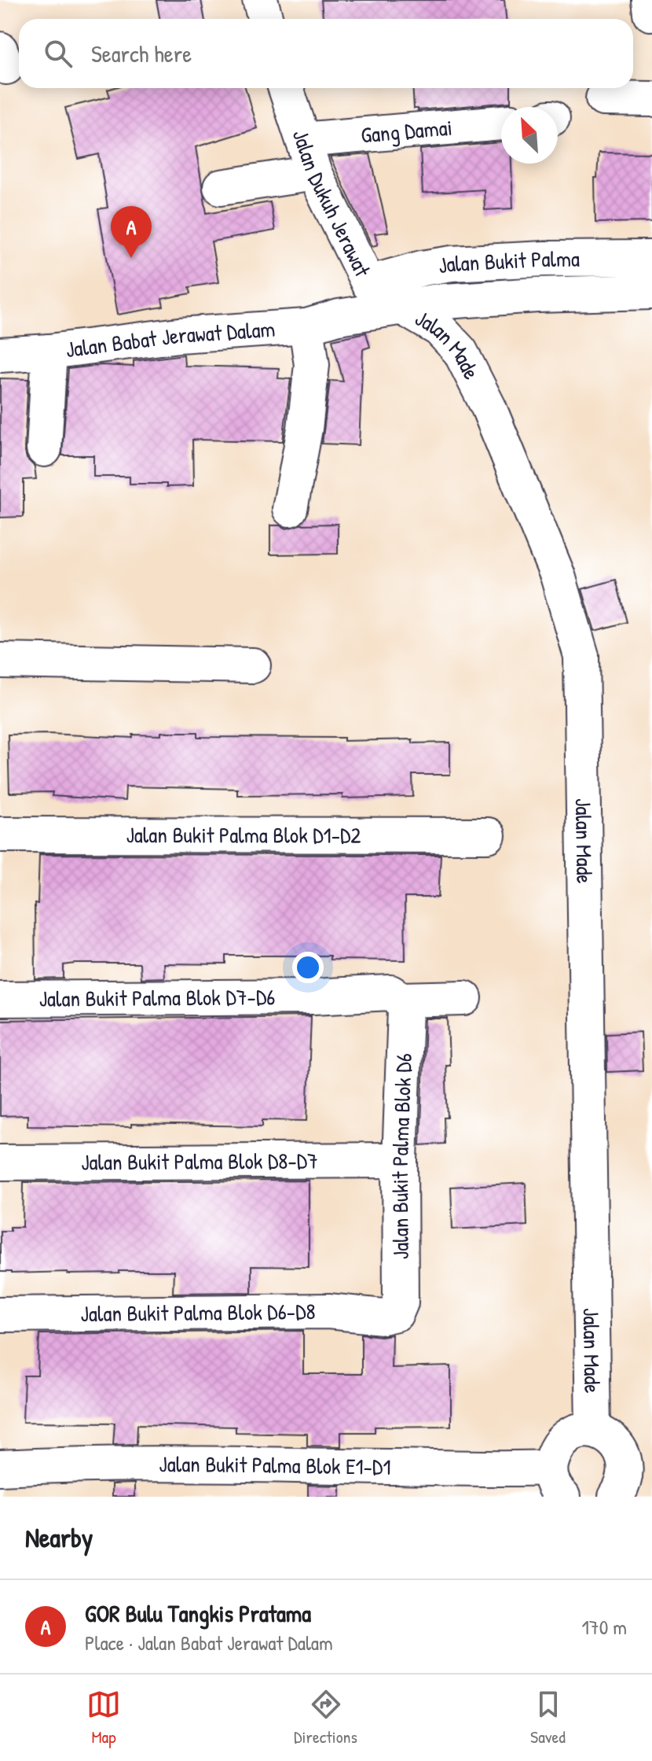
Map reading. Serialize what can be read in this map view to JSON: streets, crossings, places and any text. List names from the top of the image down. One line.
{"streets":{"street":["Gang Damai","Jalan Dukuh Jerawat","Jalan Bukit Palma","Jalan Babat Jerawat Dalam","Jalan Made","Jalan Bukit Palma Blok D1-D2","Jalan Bukit Palma Blok D7-D6","Jalan Bukit Palma Blok D6","Jalan Bukit Palma Blok D8-D7","Jalan Bukit Palma Blok D6-D8","Jalan Bukit Palma Blok E1-D1"]},"crossings":[["Gang Damai","Jalan Dukuh Jerawat"],["Jalan Dukuh Jerawat","Jalan Bukit Palma"],["Jalan Dukuh Jerawat","Jalan Babat Jerawat Dalam"],["Jalan Dukuh Jerawat","Jalan Made"],["Jalan Bukit Palma","Jalan Babat Jerawat Dalam"],["Jalan Bukit Palma","Jalan Made"],["Jalan Babat Jerawat Dalam","Jalan Made"],["Jalan Bukit Palma Blok D7-D6","Jalan Bukit Palma Blok D6"],["Jalan Bukit Palma Blok D6","Jalan Bukit Palma Blok D8-D7"],["Jalan Bukit Palma Blok D6","Jalan Bukit Palma Blok D6-D8"]],"north":"top left","page":{"search":"Search here","pins":"A","heading":"Nearby","list":[{"mark":"A","name":"GOR Bulu Tangkis Pratama","note":"Place · Jalan Babat Jerawat Dalam","value":"170 m"}],"nav":["Map","Directions","Saved"]}}
